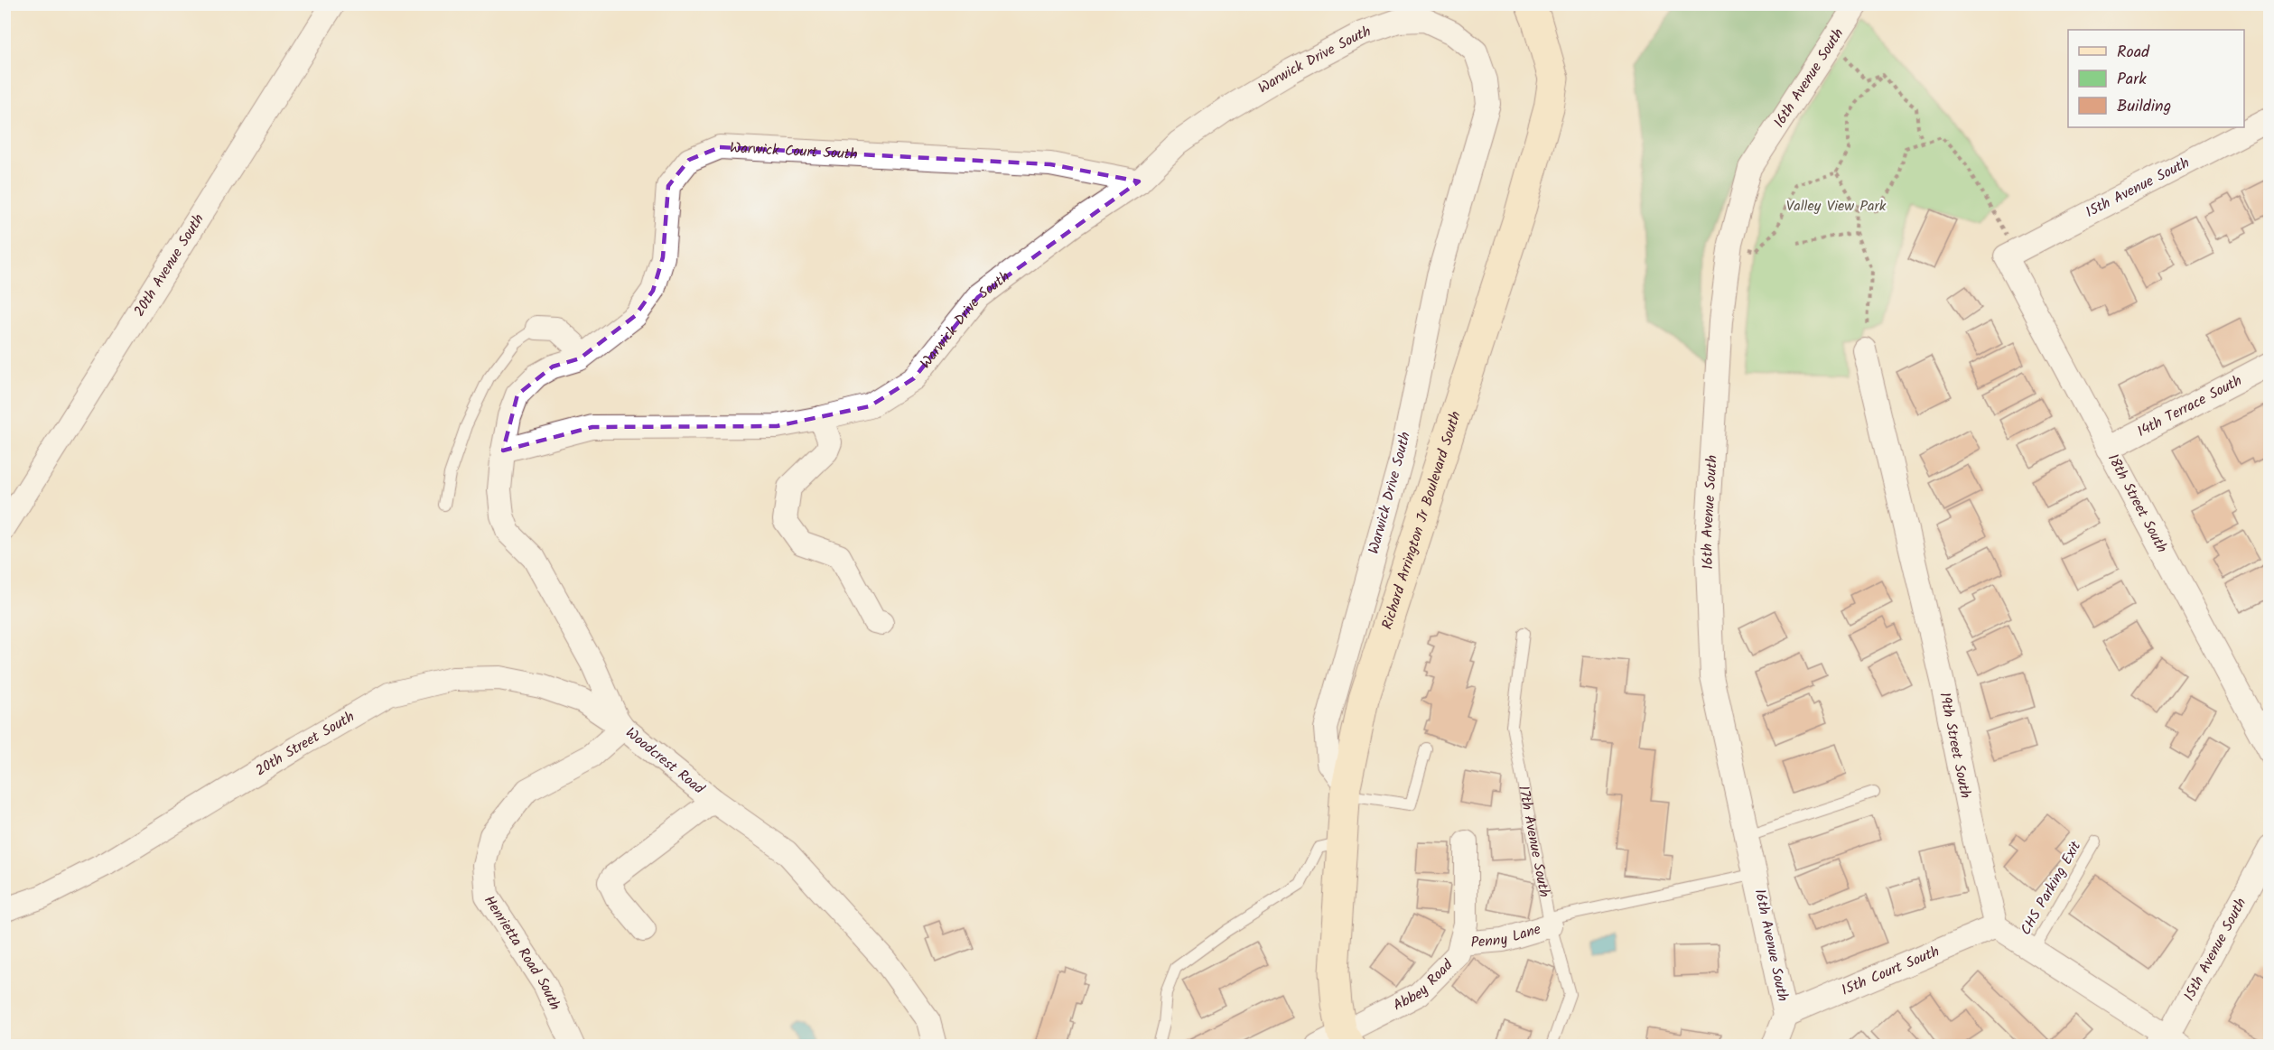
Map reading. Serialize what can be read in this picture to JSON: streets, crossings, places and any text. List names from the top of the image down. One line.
{"streets":{"street":["Warwick Drive South","16th Avenue South","Warwick Court South","15th Avenue South","20th Avenue South","14th Terrace South","18th Street South","Richard Arrington Jr Boulevard South","20th Street South","19th Street South","Woodcrest Road","Penny Lane","Henrietta Road South","15th Court South","Abbey Road"],"lane":["17th Avenue South","CHS Parking Exit"]},"crossings":[["Warwick Drive South","Warwick Court South"],["Warwick Drive South","Richard Arrington Jr Boulevard South"],["Warwick Drive South","Woodcrest Road"],["16th Avenue South","15th Court South"],["Warwick Court South","Woodcrest Road"],["15th Avenue South","18th Street South"],["14th Terrace South","18th Street South"],["Richard Arrington Jr Boulevard South","Abbey Road"],["20th Street South","Woodcrest Road"],["20th Street South","Henrietta Road South"],["19th Street South","15th Court South"],["Woodcrest Road","Henrietta Road South"],["17th Avenue South","Penny Lane"],["Penny Lane","Abbey Road"]],"parks":["Valley View Park"],"legend":["Road","Park","Building"]}
